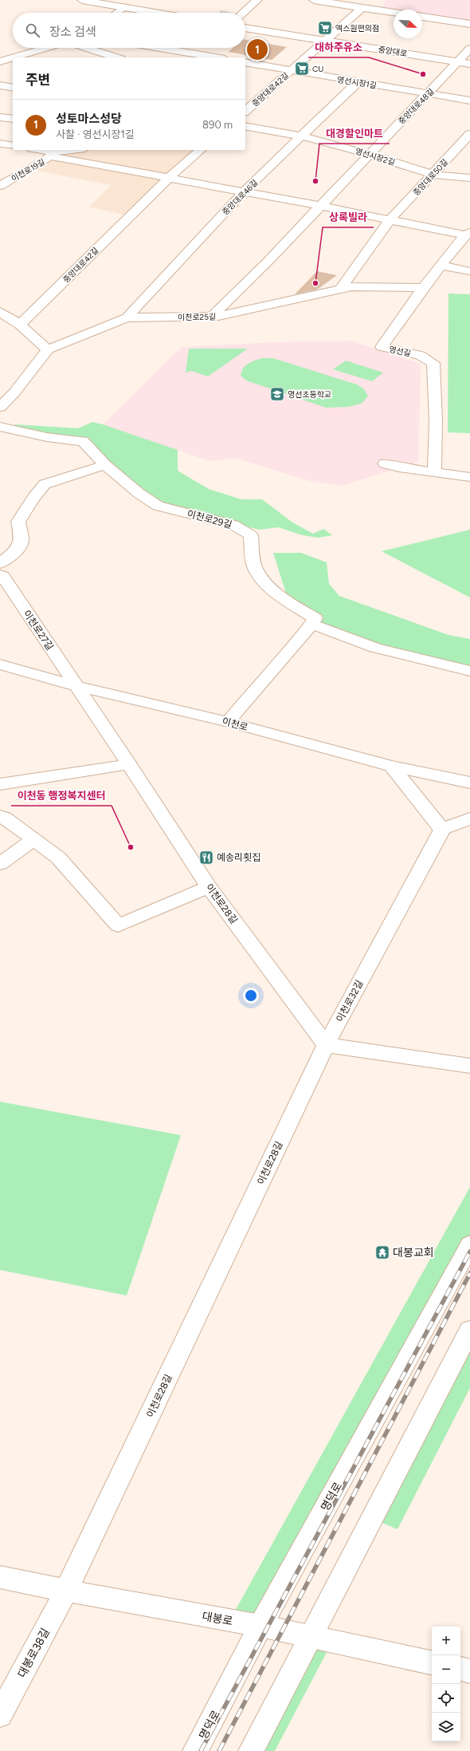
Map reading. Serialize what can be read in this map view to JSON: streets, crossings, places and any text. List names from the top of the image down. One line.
{"streets":{"street":["중앙대로","영선시장1길","중앙대로42길","중앙대로48길","영선시장2길","이천로19길","중앙대로50길","중앙대로46길","이천로25길","영선길","이천로29길","이천로27길","이천로","이천로28길","이천로32길","명덕로","대봉로","대봉로38길"]},"crossings":[["중앙대로","중앙대로42길"],["중앙대로","중앙대로48길"],["영선시장1길","중앙대로42길"],["영선시장1길","중앙대로48길"],["영선시장1길","중앙대로46길"],["중앙대로48길","영선시장2길"],["중앙대로48길","이천로25길"],["영선시장2길","중앙대로50길"],["영선시장2길","중앙대로46길"],["중앙대로50길","이천로25길"],["중앙대로46길","이천로25길"],["이천로25길","영선길"],["이천로27길","이천로"],["이천로27길","이천로28길"],["이천로","이천로28길"],["이천로28길","이천로32길"],["이천로28길","대봉로"],["이천로28길","대봉로38길"],["명덕로","대봉로"],["대봉로","대봉로38길"]],"places":{"supermarket":["엑스원편의점","CU"],"other":["대하주유소","대경할인마트","상록빌라","이천동 행정복지센터"],"school or university":["영선초등학교"],"restaurant":["예송리횟집"],"temple":["대봉교회"]},"north":"bottom right","page":{"search":"장소 검색","pins":"1","heading":"주변","list":[{"mark":"1","name":"성토마스성당","note":"사찰 · 영선시장1길","value":"890 m"}],"map_buttons":["+","−"]}}
